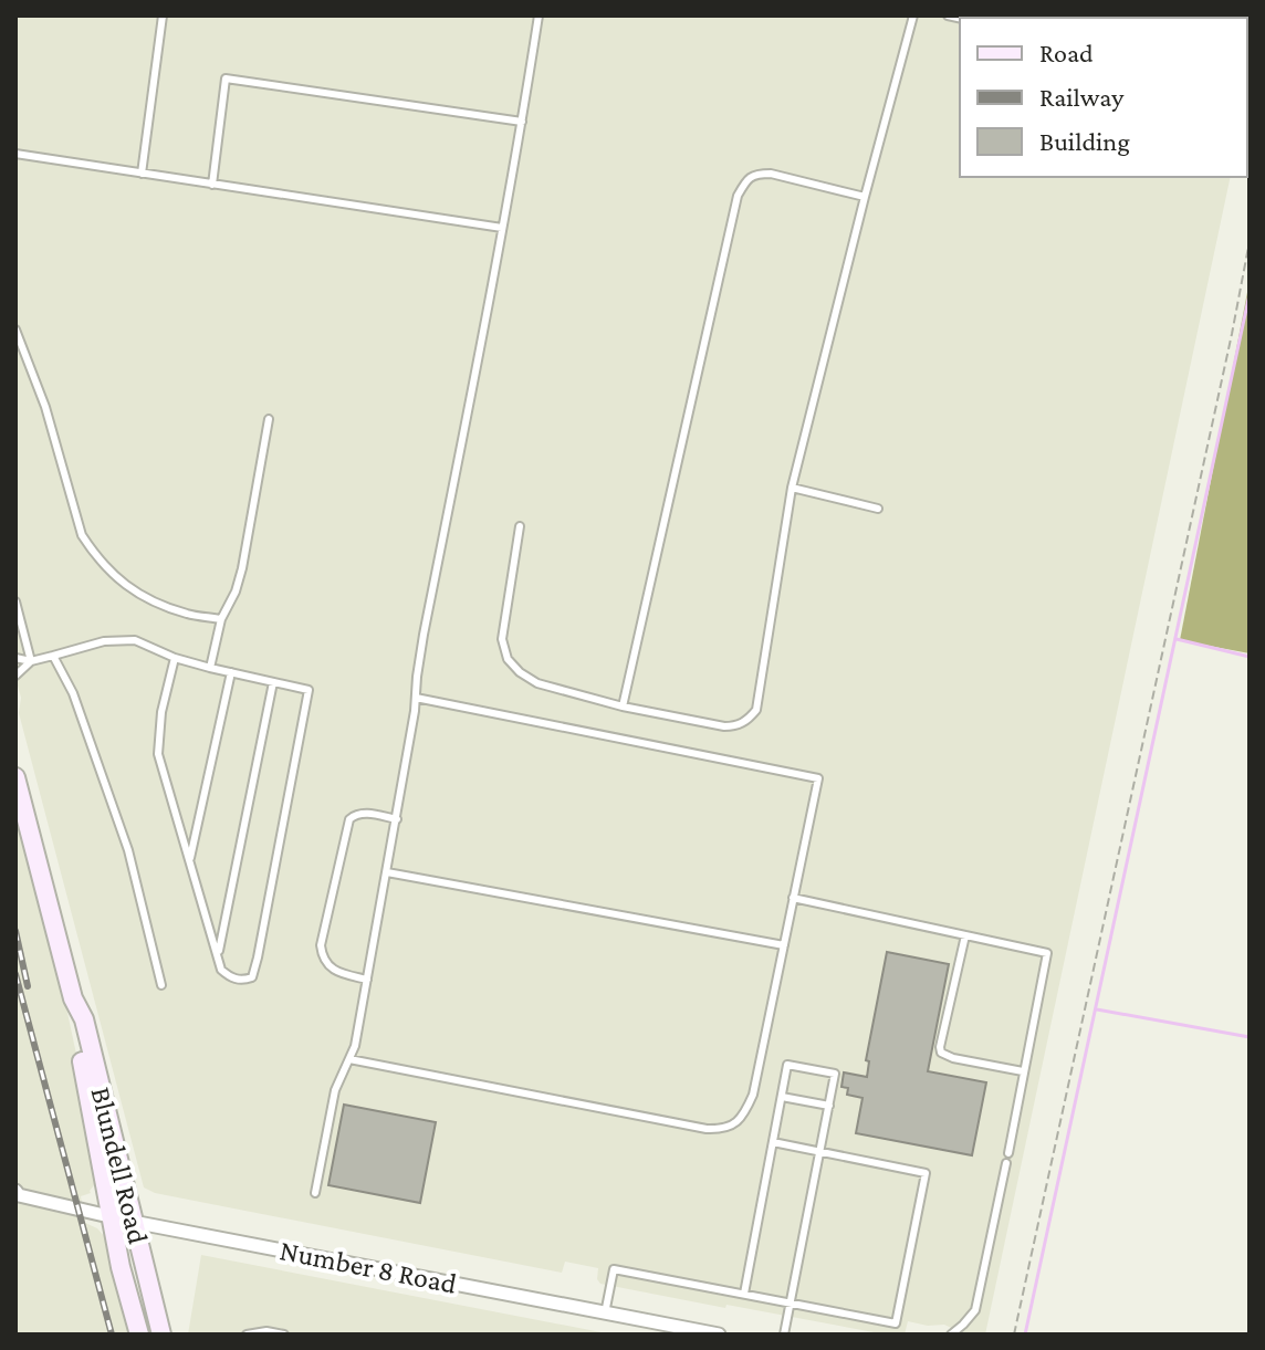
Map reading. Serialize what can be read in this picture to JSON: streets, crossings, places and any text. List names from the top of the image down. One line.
{"streets":{"main road":["Blundell Road"],"street":["Number 8 Road"]},"crossings":[["Blundell Road","Number 8 Road"]],"legend":["Road","Railway","Building"]}
